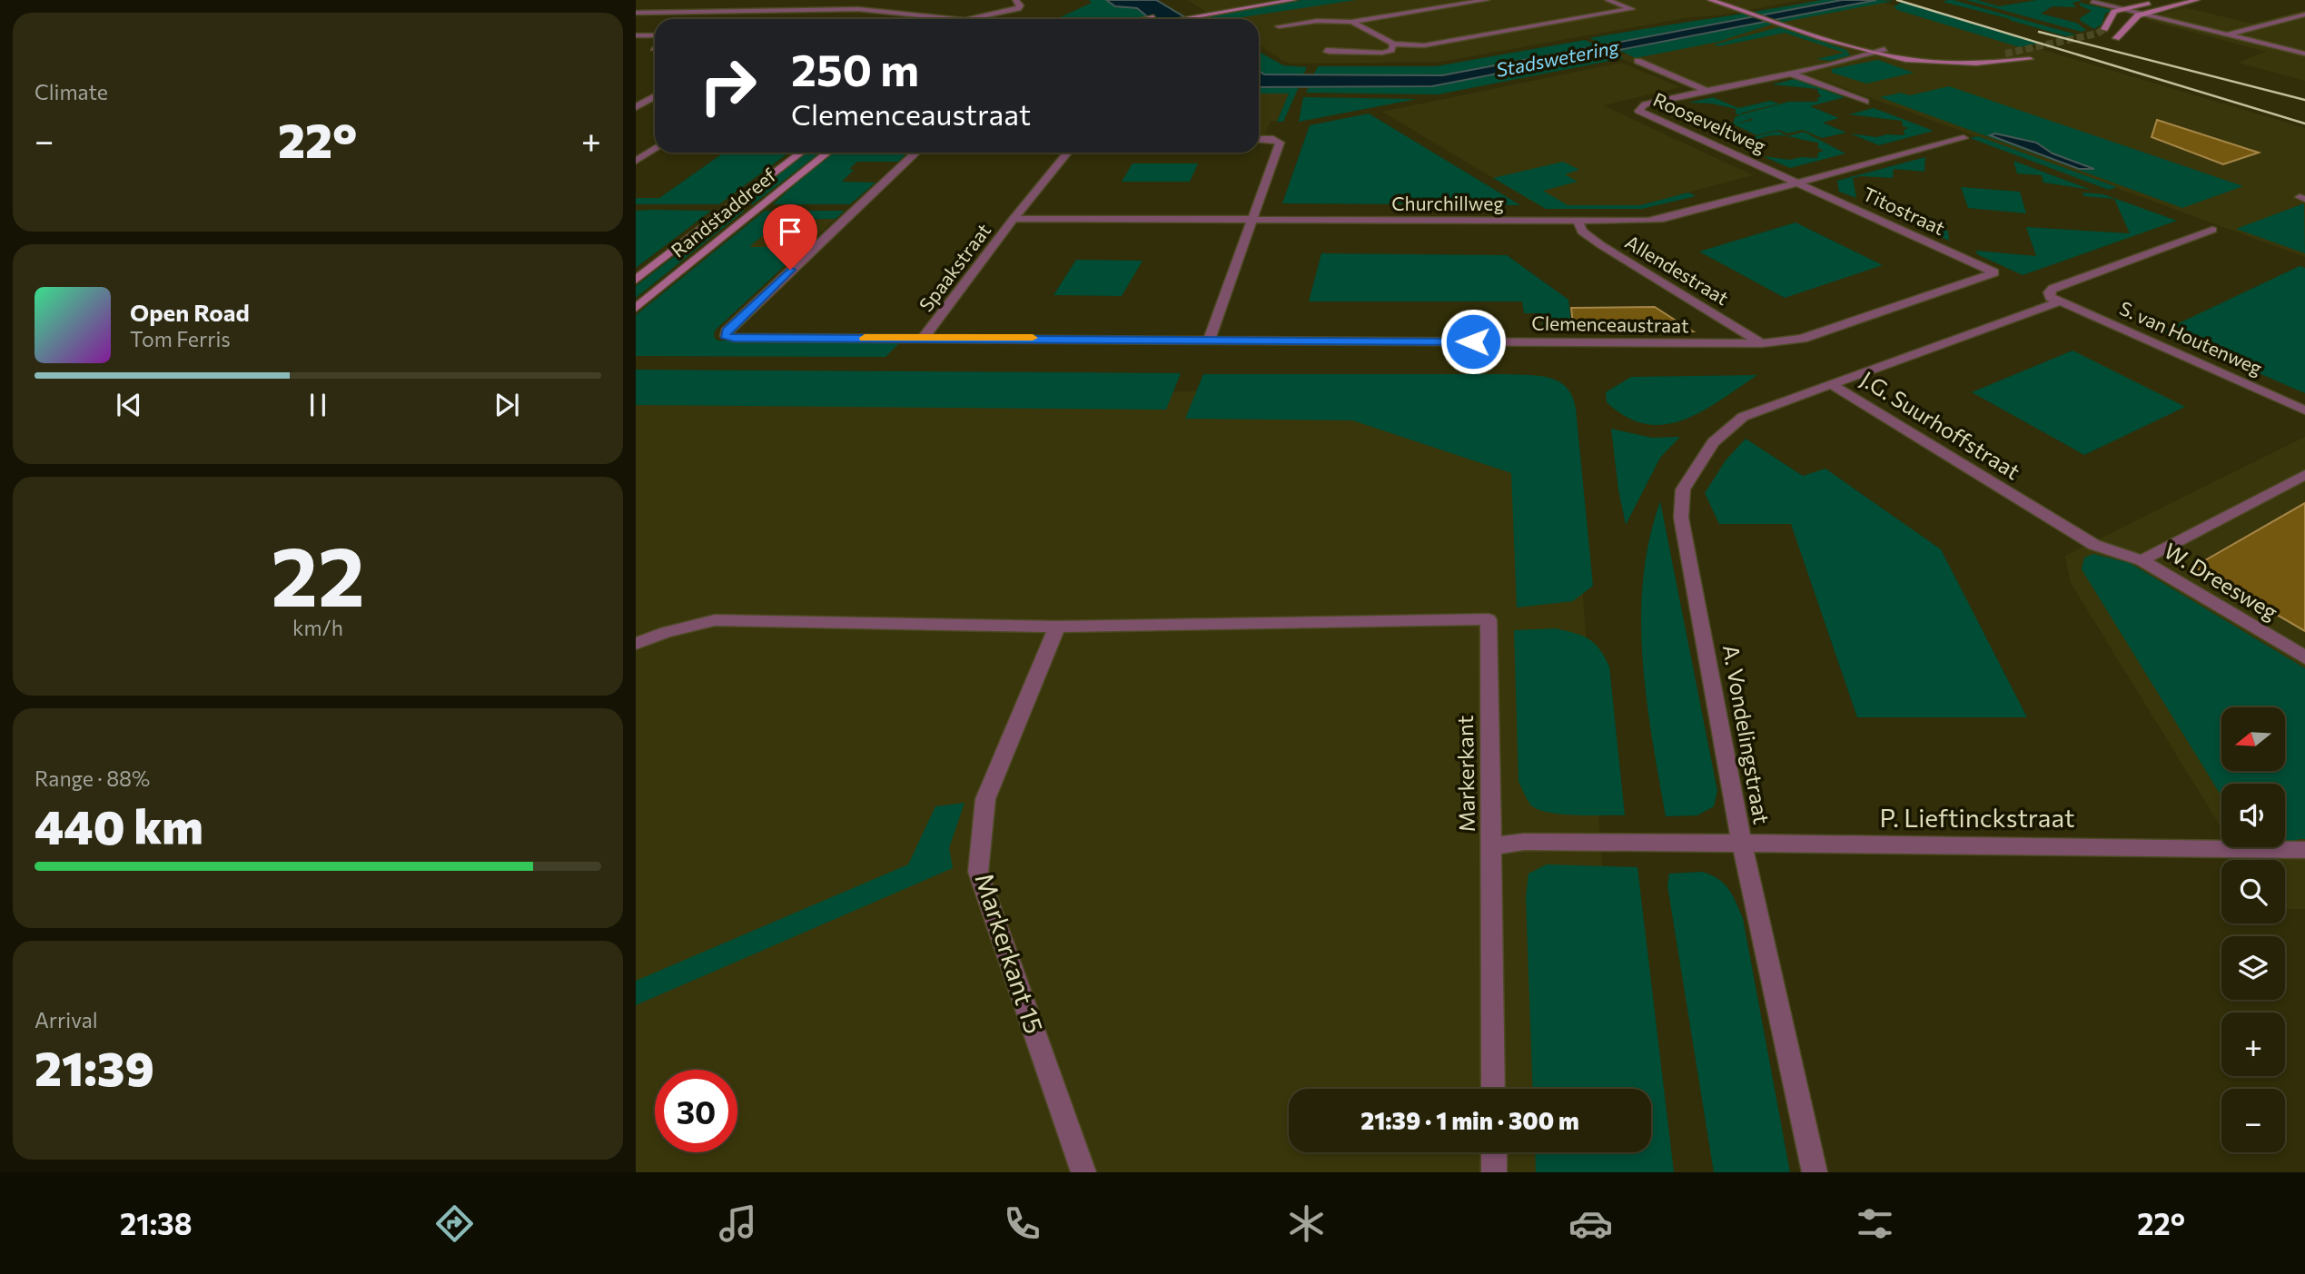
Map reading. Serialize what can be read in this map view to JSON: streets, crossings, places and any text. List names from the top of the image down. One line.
{"streets":{"main road":["Randstaddreef"],"street":["Rooseveltweg","Churchillweg","Titostraat","Spaakstraat","Allendestraat","Clemenceaustraat","S. van Houtenweg","J.G. Suurhoffstraat","W. Dreesweg","A. Vondelingstraat","Markerkant","P. Lieftinckstraat","Markerkant 15"]},"crossings":[["Rooseveltweg","Churchillweg"],["Rooseveltweg","Titostraat"],["Churchillweg","Titostraat"],["Churchillweg","Spaakstraat"],["Churchillweg","Allendestraat"],["Titostraat","Clemenceaustraat"],["Spaakstraat","Clemenceaustraat"],["Allendestraat","Clemenceaustraat"],["S. van Houtenweg","J.G. Suurhoffstraat"],["J.G. Suurhoffstraat","W. Dreesweg"],["J.G. Suurhoffstraat","A. Vondelingstraat"],["A. Vondelingstraat","P. Lieftinckstraat"],["Markerkant","P. Lieftinckstraat"],["Markerkant","Markerkant 15"]],"water":["Stadswetering"],"north":"left","page":{"tile":["Climate",["22","km/h"],["Range · 88%","440 km"],["Arrival","21:39"]],"turn":["250 m","Clemenceaustraat"],"heat":["−","22°","+"],"song":["Open Road","Tom Ferris"],"map_buttons":["+","−"],"limit":"30","trip":"21:39 · 1 min · 300 m","tabs":["21:38","22°"]}}
